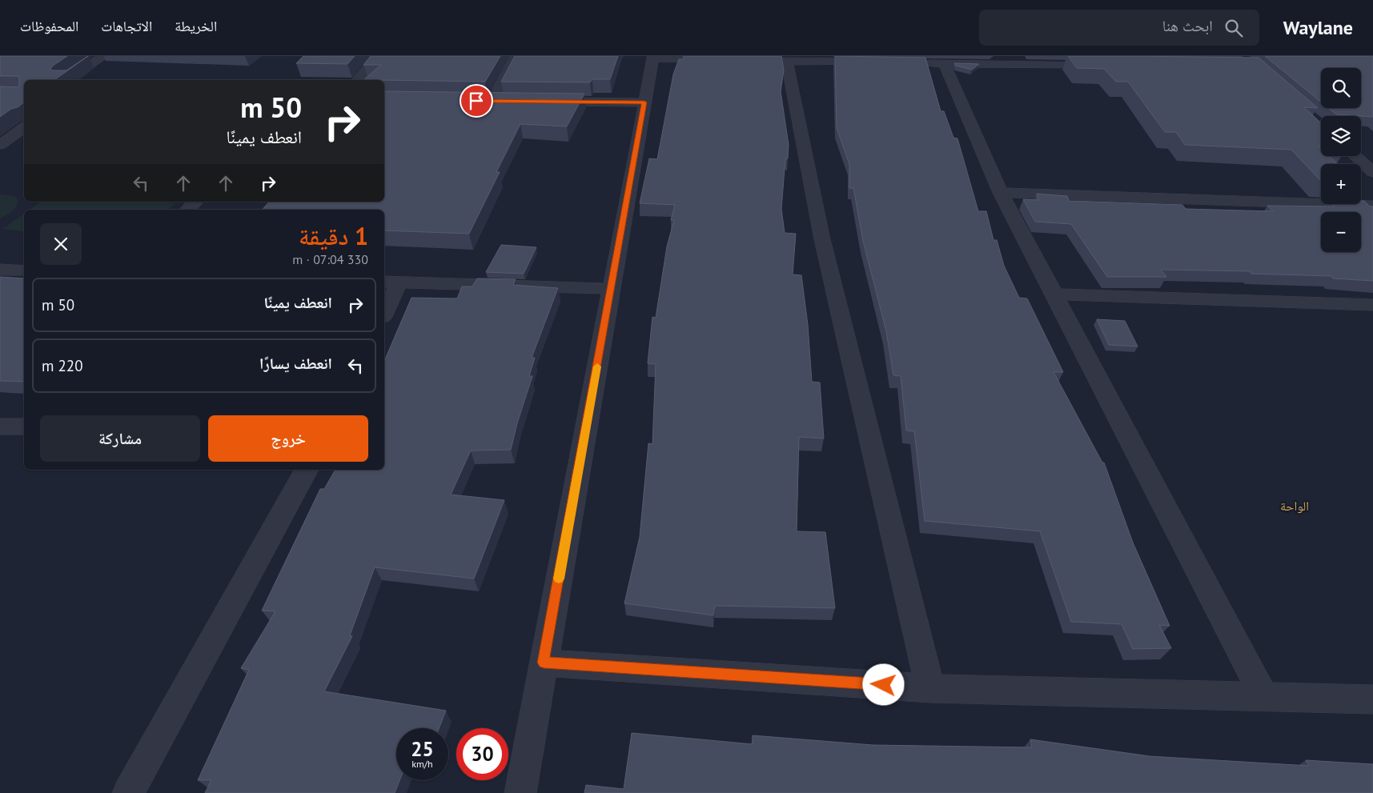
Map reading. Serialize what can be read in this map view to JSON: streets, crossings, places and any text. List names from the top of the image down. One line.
{"districts":["الواحة"],"page":{"header":"Waylane","search":"ابحث هنا","nav":["الخريطة","الاتجاهات","المحفوظات"],"map_buttons":["+","−"],"turn":["50 m","انعطف يمينًا"],"heading":["1 دقيقة","330 m · 07:04"],"list":[{"name":"انعطف يمينًا","value":"50 m"},{"name":"انعطف يسارًا","value":"220 m"}],"buttons":["خروج","مشاركة"],"speed":"25 km/h","limit":"30"}}
